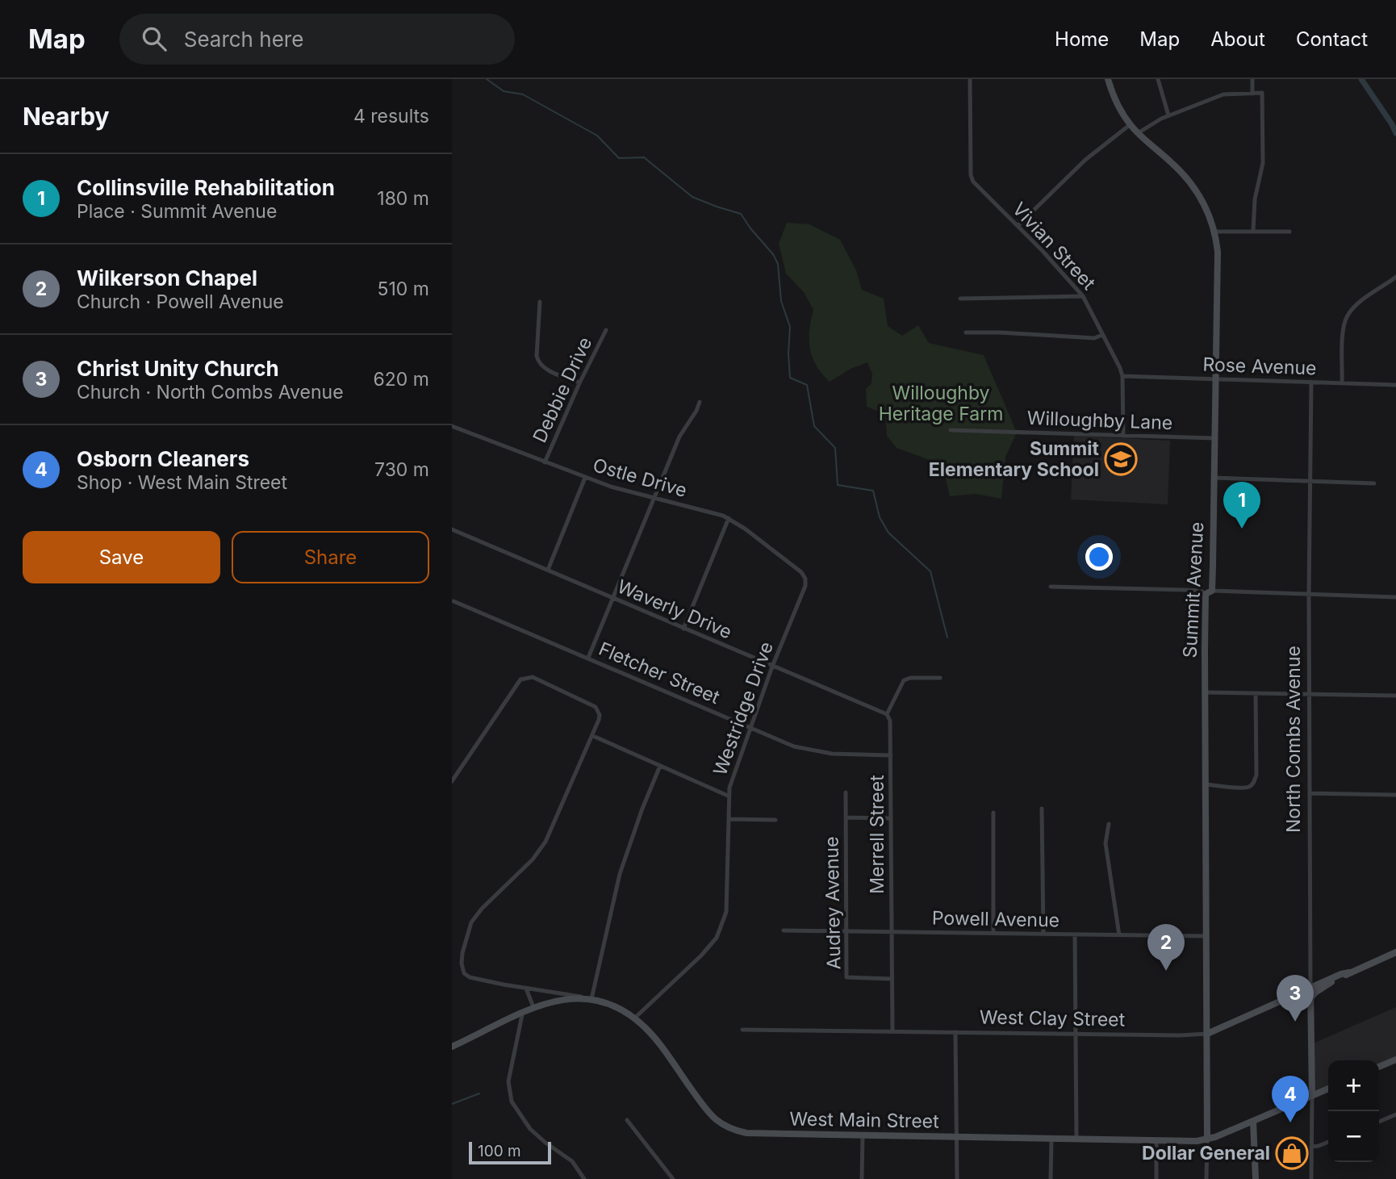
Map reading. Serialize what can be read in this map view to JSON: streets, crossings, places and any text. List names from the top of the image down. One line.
{"streets":{"street":["Vivian Street","Rose Avenue","Debbie Drive","Willoughby Lane","Ostle Drive","Summit Avenue","Waverly Drive","Fletcher Street","Westridge Drive","North Combs Avenue","Merrell Street","Audrey Avenue","Powell Avenue","West Clay Street","West Main Street"]},"crossings":[["Vivian Street","Rose Avenue"],["Vivian Street","Willoughby Lane"],["Rose Avenue","Summit Avenue"],["Rose Avenue","North Combs Avenue"],["Debbie Drive","Ostle Drive"],["Willoughby Lane","Summit Avenue"],["Ostle Drive","Westridge Drive"],["Summit Avenue","Powell Avenue"],["Summit Avenue","West Clay Street"],["Summit Avenue","West Main Street"],["Waverly Drive","Westridge Drive"],["Waverly Drive","Merrell Street"],["Fletcher Street","Westridge Drive"],["Fletcher Street","Merrell Street"],["Westridge Drive","West Main Street"],["North Combs Avenue","West Clay Street"],["North Combs Avenue","West Main Street"],["Merrell Street","Audrey Avenue"],["Merrell Street","Powell Avenue"],["Merrell Street","West Clay Street"],["Audrey Avenue","Powell Avenue"]],"parks":["Willoughby Heritage Farm"],"places":{"school or university":["Summit Elementary School"],"shop":["Dollar General"]},"scale_bar":"100 m","page":{"header":"Map","search":"Search here","nav":["Home","Map","About","Contact"],"heading":["Nearby","4 results"],"list":[{"mark":"1","name":"Collinsville Rehabilitation","note":"Place · Summit Avenue","value":"180 m"},{"mark":"2","name":"Wilkerson Chapel","note":"Church · Powell Avenue","value":"510 m"},{"mark":"3","name":"Christ Unity Church","note":"Church · North Combs Avenue","value":"620 m"},{"mark":"4","name":"Osborn Cleaners","note":"Shop · West Main Street","value":"730 m"}],"pins":["1","2","3","4"],"buttons":["Save","Share"],"map_buttons":["+","−"],"scale":"100 m"}}
